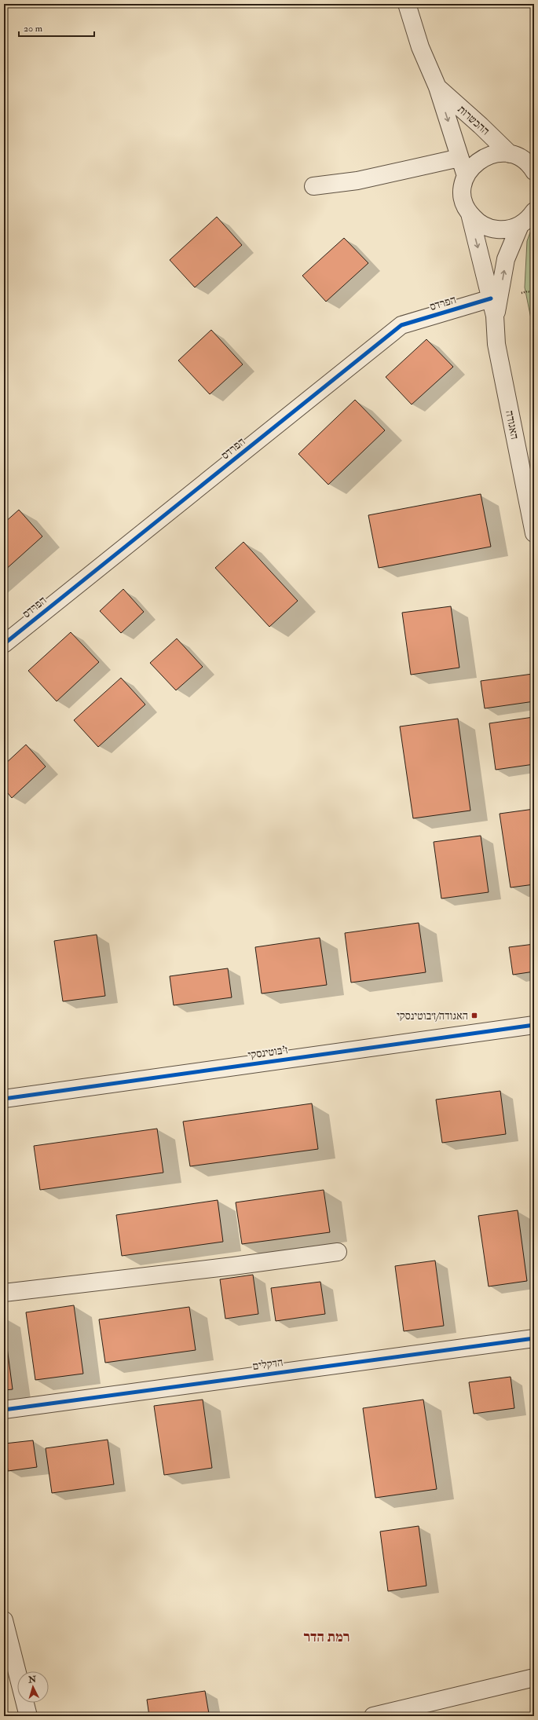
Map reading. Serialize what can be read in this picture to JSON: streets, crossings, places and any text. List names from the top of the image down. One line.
{"streets":{"street":["ההכשרות","הפרדס","האגודה","ז'בוטינסקי","הדקלים"]},"crossings":[["ההכשרות","האגודה"],["הפרדס","האגודה"]],"districts":["רמת הדר"],"places":{"transit":["האגודה/ז׳בוטינסקי"]},"scale_bar":"20 m","north":"top"}
